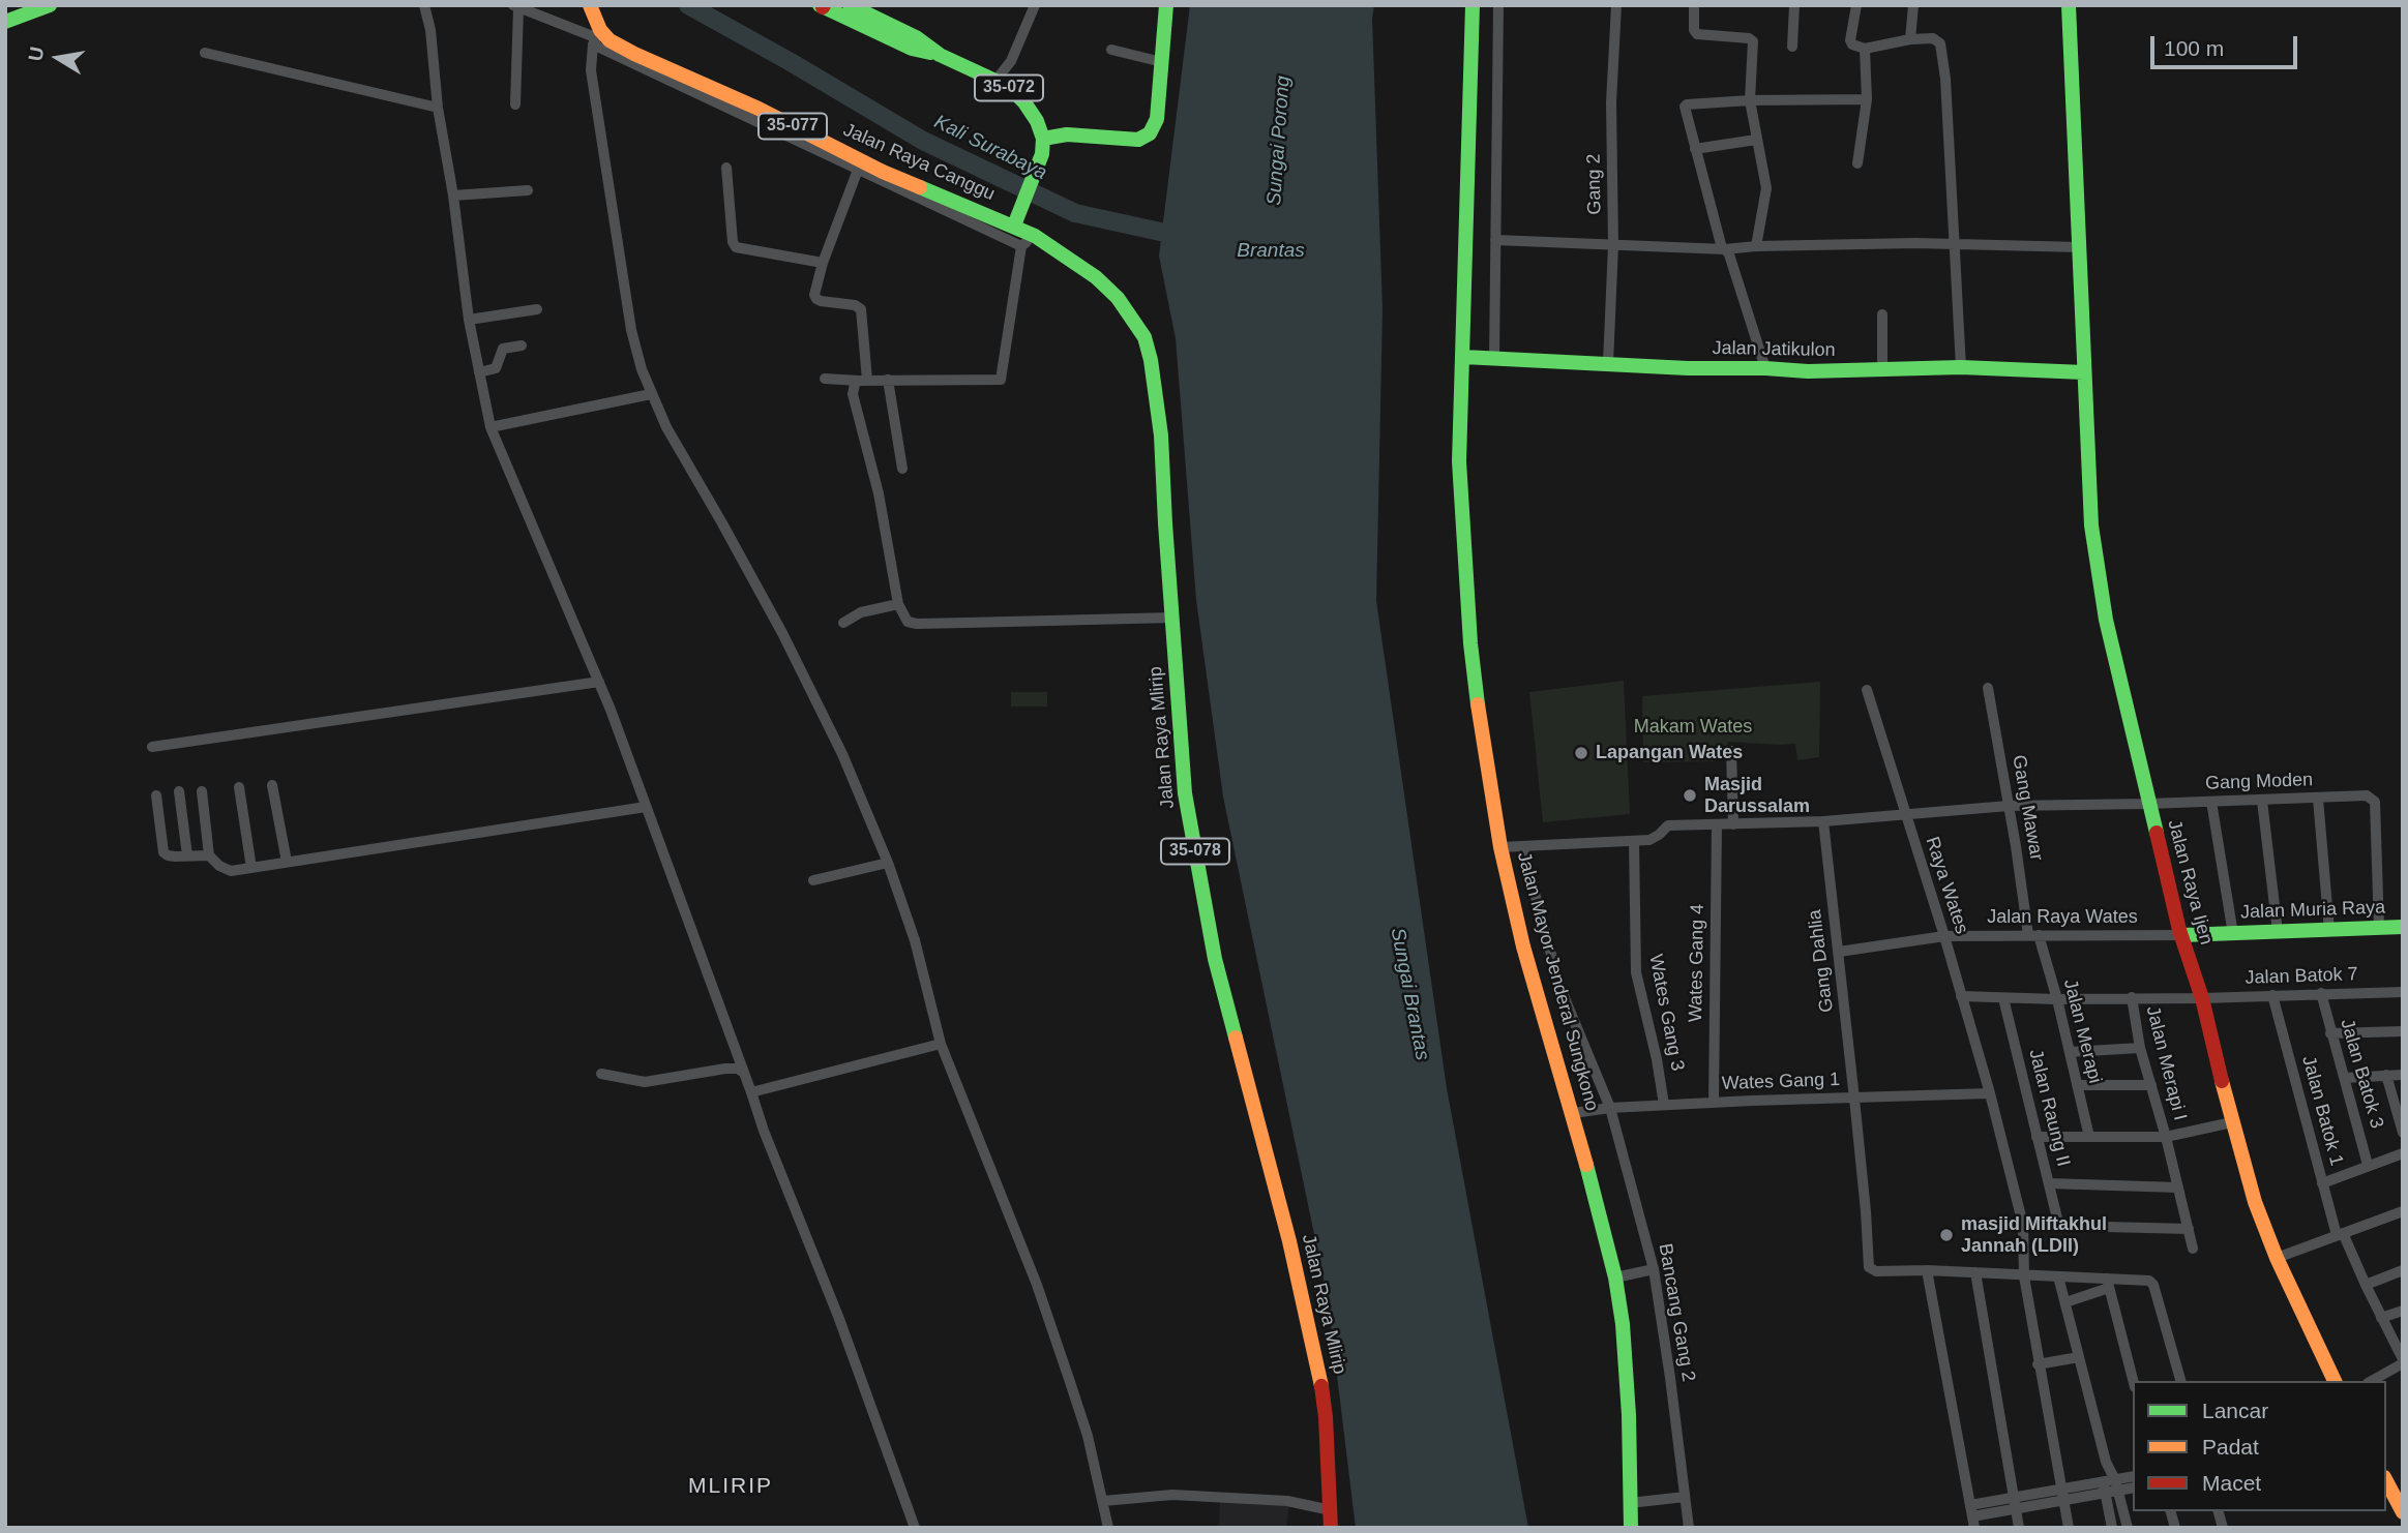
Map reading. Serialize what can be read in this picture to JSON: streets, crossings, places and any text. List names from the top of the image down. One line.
{"streets":{"main road":["35-072","35-077","Jalan Raya Canggu","Jalan Jatikulon","Jalan Raya Mlirip","35-078","Jalan Raya Ijen","Jalan Muria Raya","Jalan Mayor Jenderal Sungkono"],"street":["Gang 2","Gang Moden","Gang Mawar","Raya Wates","Jalan Raya Wates","Gang Dahlia","Wates Gang 4","Jalan Batok 7","Wates Gang 3","Jalan Merapi","Jalan Merapi I","Jalan Batok 3","Wates Gang 1","Jalan Raung II","Jalan Batok 1","Bancang Gang 2"]},"crossings":[["Jalan Raya Canggu","Jalan Raya Mlirip"],["Gang 2","Jalan Jatikulon"],["Jalan Jatikulon","Jalan Raya Ijen"],["Jalan Jatikulon","Jalan Mayor Jenderal Sungkono"],["Gang Moden","Gang Mawar"],["Gang Moden","Jalan Raya Ijen"],["Gang Moden","Raya Wates"],["Gang Moden","Jalan Muria Raya"],["Gang Moden","Gang Dahlia"],["Gang Moden","Wates Gang 4"],["Gang Moden","Jalan Mayor Jenderal Sungkono"],["Gang Moden","Wates Gang 3"],["Gang Moden","Bancang Gang 2"],["Gang Mawar","Jalan Raya Wates"],["Gang Mawar","Jalan Merapi"],["Jalan Raya Ijen","Jalan Muria Raya"],["Jalan Raya Ijen","Jalan Raya Wates"],["Jalan Raya Ijen","Jalan Batok 7"],["Raya Wates","Jalan Raya Wates"],["Raya Wates","Jalan Batok 7"],["Raya Wates","Wates Gang 1"],["Jalan Muria Raya","Jalan Raya Wates"],["Jalan Raya Wates","Gang Dahlia"],["Jalan Raya Wates","Jalan Merapi"],["Gang Dahlia","Wates Gang 1"],["Wates Gang 4","Wates Gang 1"],["Jalan Batok 7","Jalan Merapi"],["Jalan Batok 7","Jalan Merapi I"],["Jalan Batok 7","Jalan Batok 3"],["Jalan Batok 7","Jalan Raung II"],["Jalan Batok 7","Jalan Batok 1"],["Jalan Mayor Jenderal Sungkono","Wates Gang 1"],["Wates Gang 3","Wates Gang 1"],["Wates Gang 1","Bancang Gang 2"]],"districts":["MLIRIP"],"water":["Sungai Porong","Kali Surabaya","Brantas","Sungai Brantas"],"parks":["Makam Wates"],"places":["Lapangan Wates","Masjid Darussalam","masjid Miftakhul Jannah (LDII)"],"legend":["Lancar","Padat","Macet"],"scale_bar":"100 m","north":"left"}
